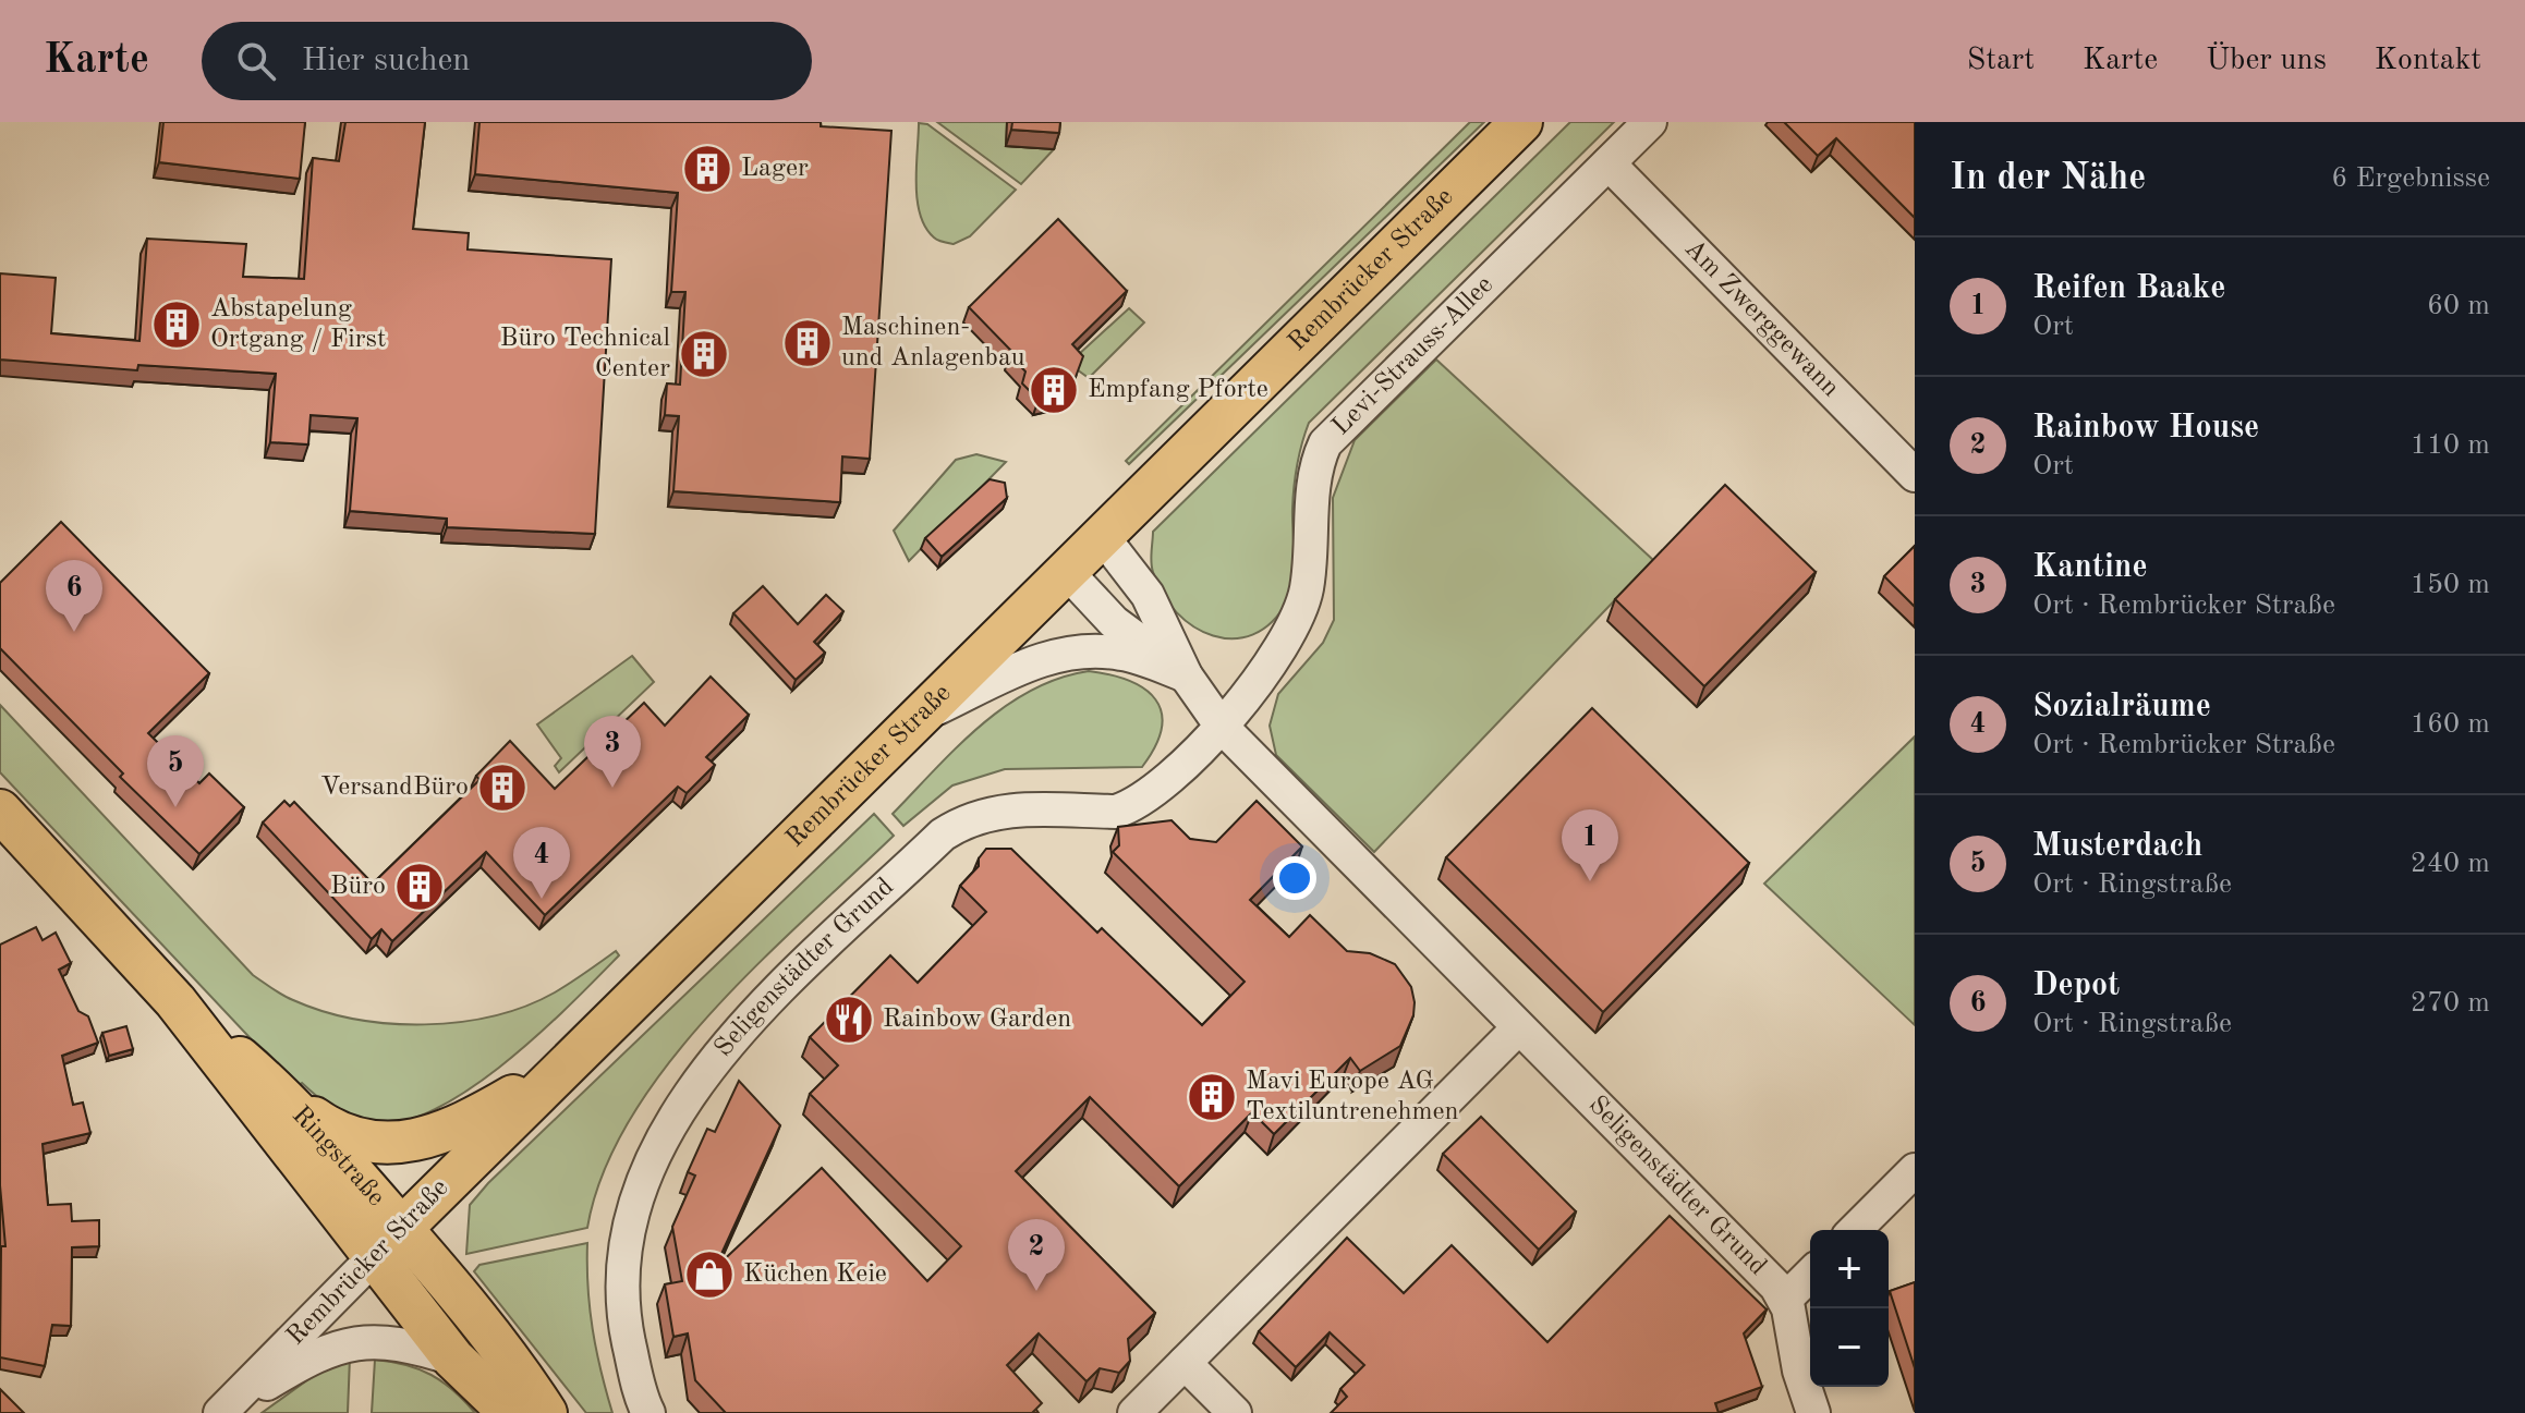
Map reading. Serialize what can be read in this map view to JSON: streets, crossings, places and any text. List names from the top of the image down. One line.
{"streets":{"main road":["Rembrücker Straße","Ringstraße"],"street":["Am Zwerggewann","Levi-Strauss-Allee","Seligenstädter Grund"]},"crossings":[["Rembrücker Straße","Seligenstädter Grund"],["Rembrücker Straße","Ringstraße"],["Am Zwerggewann","Levi-Strauss-Allee"],["Levi-Strauss-Allee","Seligenstädter Grund"]],"places":{"building":["Lager","Abstapelung Ortgang / First","Maschinen- und Anlagenbau","Büro Technical Center","Empfang Pforte","VersandBüro","Büro","Mavi Europe AG Textiluntrenehmen"],"restaurant":["Rainbow Garden"],"shop":["Küchen Keie"]},"page":{"header":"Karte","search":"Hier suchen","nav":["Start","Karte","Über uns","Kontakt"],"heading":["In der Nähe","6 Ergebnisse"],"list":[{"mark":"1","name":"Reifen Baake","note":"Ort","value":"60 m"},{"mark":"2","name":"Rainbow House","note":"Ort","value":"110 m"},{"mark":"3","name":"Kantine","note":"Ort · Rembrücker Straße","value":"150 m"},{"mark":"4","name":"Sozialräume","note":"Ort · Rembrücker Straße","value":"160 m"},{"mark":"5","name":"Musterdach","note":"Ort · Ringstraße","value":"240 m"},{"mark":"6","name":"Depot","note":"Ort · Ringstraße","value":"270 m"}],"pins":["6","3","5","1","4","2"],"map_buttons":["+","−"]}}
